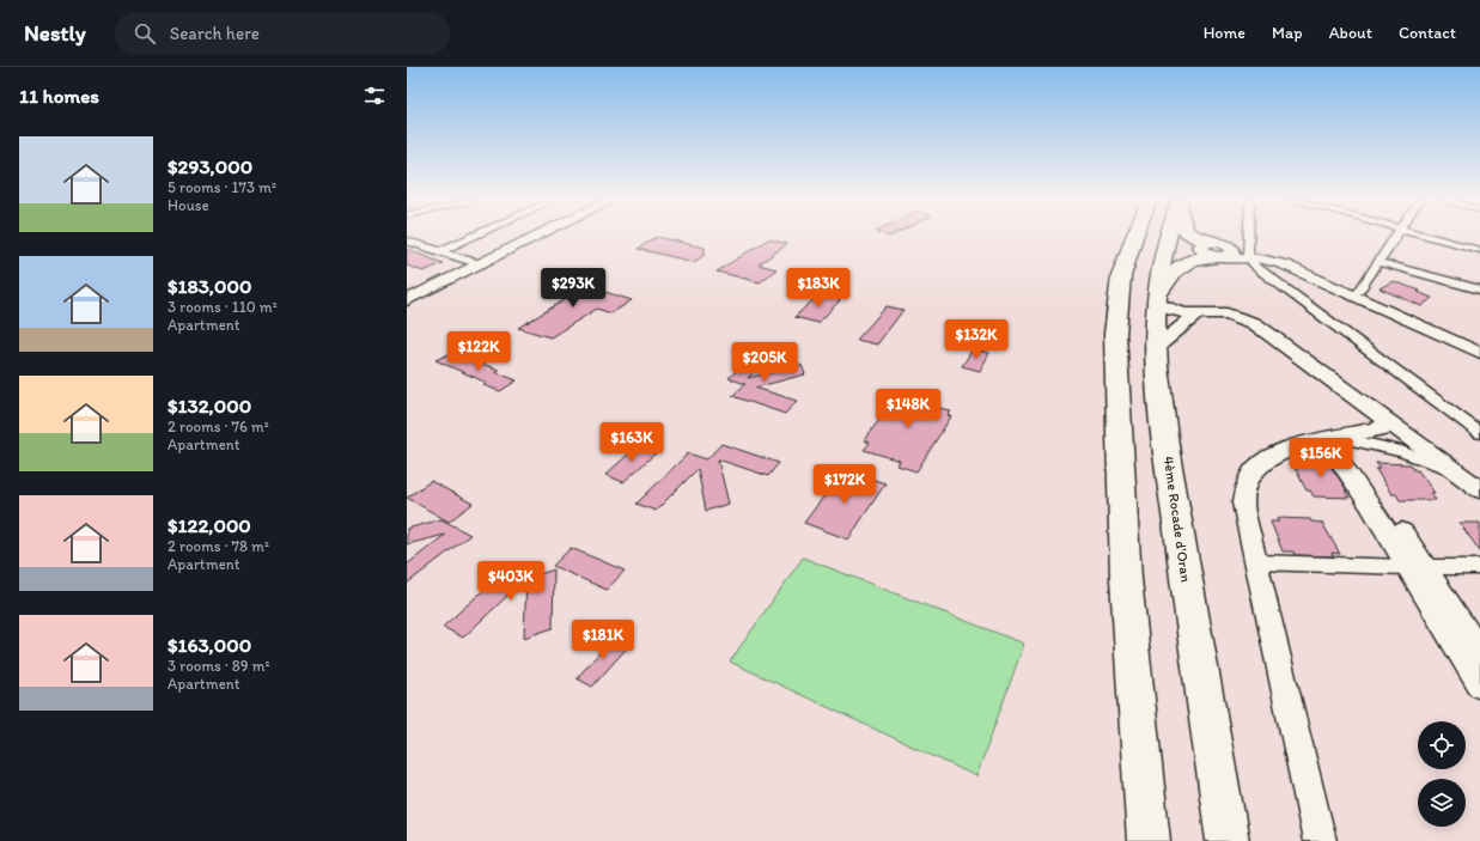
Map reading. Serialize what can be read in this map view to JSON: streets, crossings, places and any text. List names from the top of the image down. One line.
{"streets":{"highway":["4ème Rocade d'Oran"]},"page":{"header":"Nestly","search":"Search here","nav":["Home","Map","About","Contact"],"heading":"11 homes","list":[{"name":"$293,000","note":"5 rooms · 173 m² · House"},{"name":"$183,000","note":"3 rooms · 110 m² · Apartment"},{"name":"$132,000","note":"2 rooms · 76 m² · Apartment"},{"name":"$122,000","note":"2 rooms · 78 m² · Apartment"},{"name":"$163,000","note":"3 rooms · 89 m² · Apartment"}],"price":["$293K","$183K","$132K","$122K","$205K","$148K","$163K","$156K","$172K","$403K","$181K"]}}
